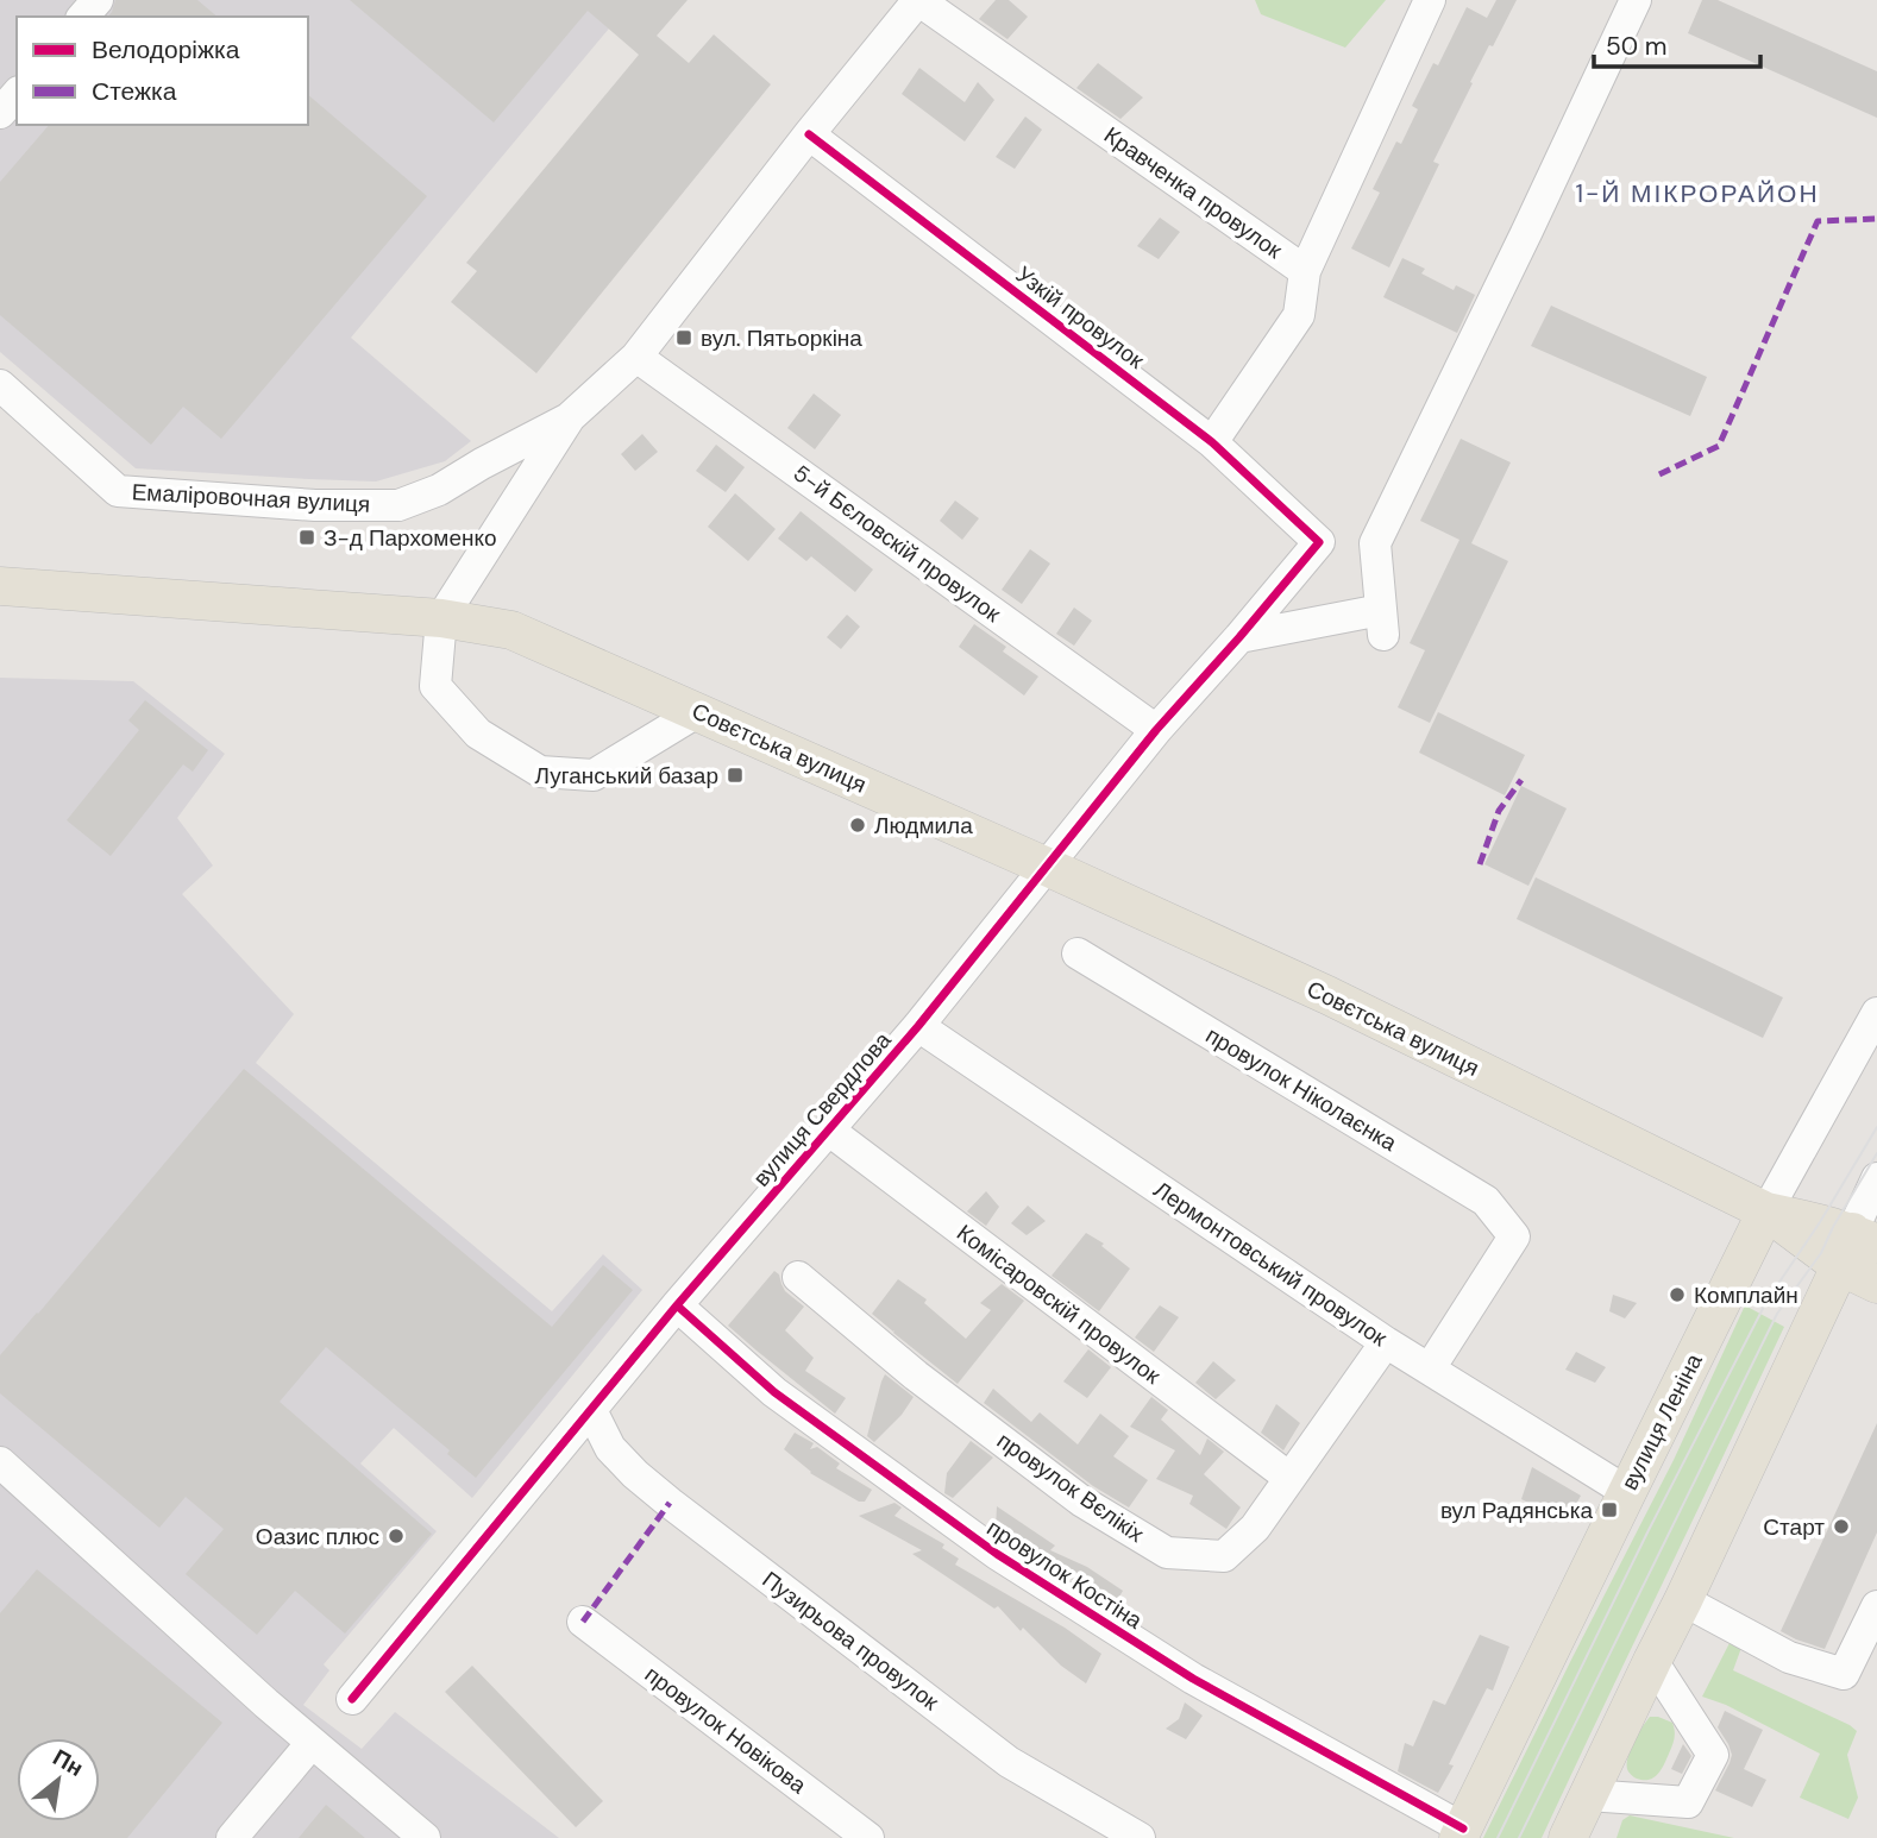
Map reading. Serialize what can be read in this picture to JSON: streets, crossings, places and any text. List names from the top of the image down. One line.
{"streets":{"main road":["Совєтська вулиця","вулиця Леніна"],"street":["Кравченка провулок","Узкій провулок","Емаліровочная вулиця","5-й Бєловскій провулок","провулок Ніколаєнка","вулиця Свердлова","Лермонтовський провулок","Комісаровскій провулок","провулок Вєлікіх","провулок Костіна","Пузирьова провулок","провулок Новікова"]},"crossings":[["Кравченка провулок","Узкій провулок"],["Узкій провулок","вулиця Свердлова"],["5-й Бєловскій провулок","вулиця Свердлова"],["Совєтська вулиця","вулиця Свердлова"],["Совєтська вулиця","вулиця Леніна"],["провулок Ніколаєнка","Лермонтовський провулок"],["вулиця Свердлова","Лермонтовський провулок"],["вулиця Свердлова","Комісаровскій провулок"],["вулиця Свердлова","провулок Костіна"],["вулиця Свердлова","Пузирьова провулок"],["Лермонтовський провулок","вулиця Леніна"],["Лермонтовський провулок","провулок Вєлікіх"],["Комісаровскій провулок","провулок Вєлікіх"],["вулиця Леніна","провулок Костіна"]],"districts":["1-Й МІКРОРАЙОН"],"places":{"transit":["вул. Пятьоркіна","З-д Пархоменко","Луганський базар","вул Радянська"],"other":["Людмила","Комплайн","Старт","Оазис плюс"]},"legend":["Велодоріжка","Стежка"],"scale_bar":"50 m","north":"top right"}
